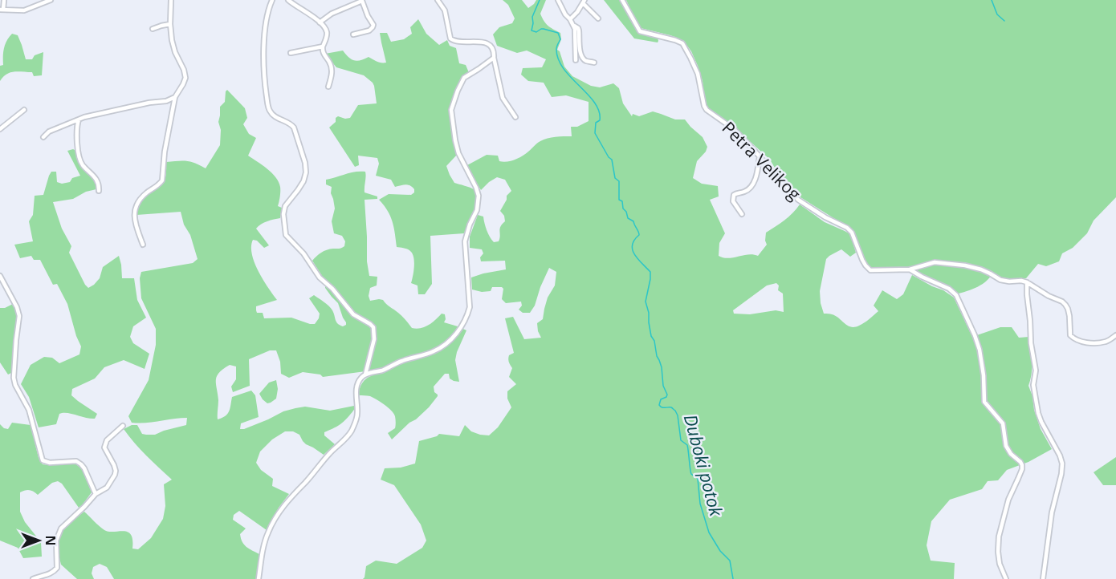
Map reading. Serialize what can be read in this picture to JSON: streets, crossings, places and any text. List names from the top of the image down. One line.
{"streets":{"street":["Petra Velikog"]},"water":["Duboki potok"],"north":"right"}
